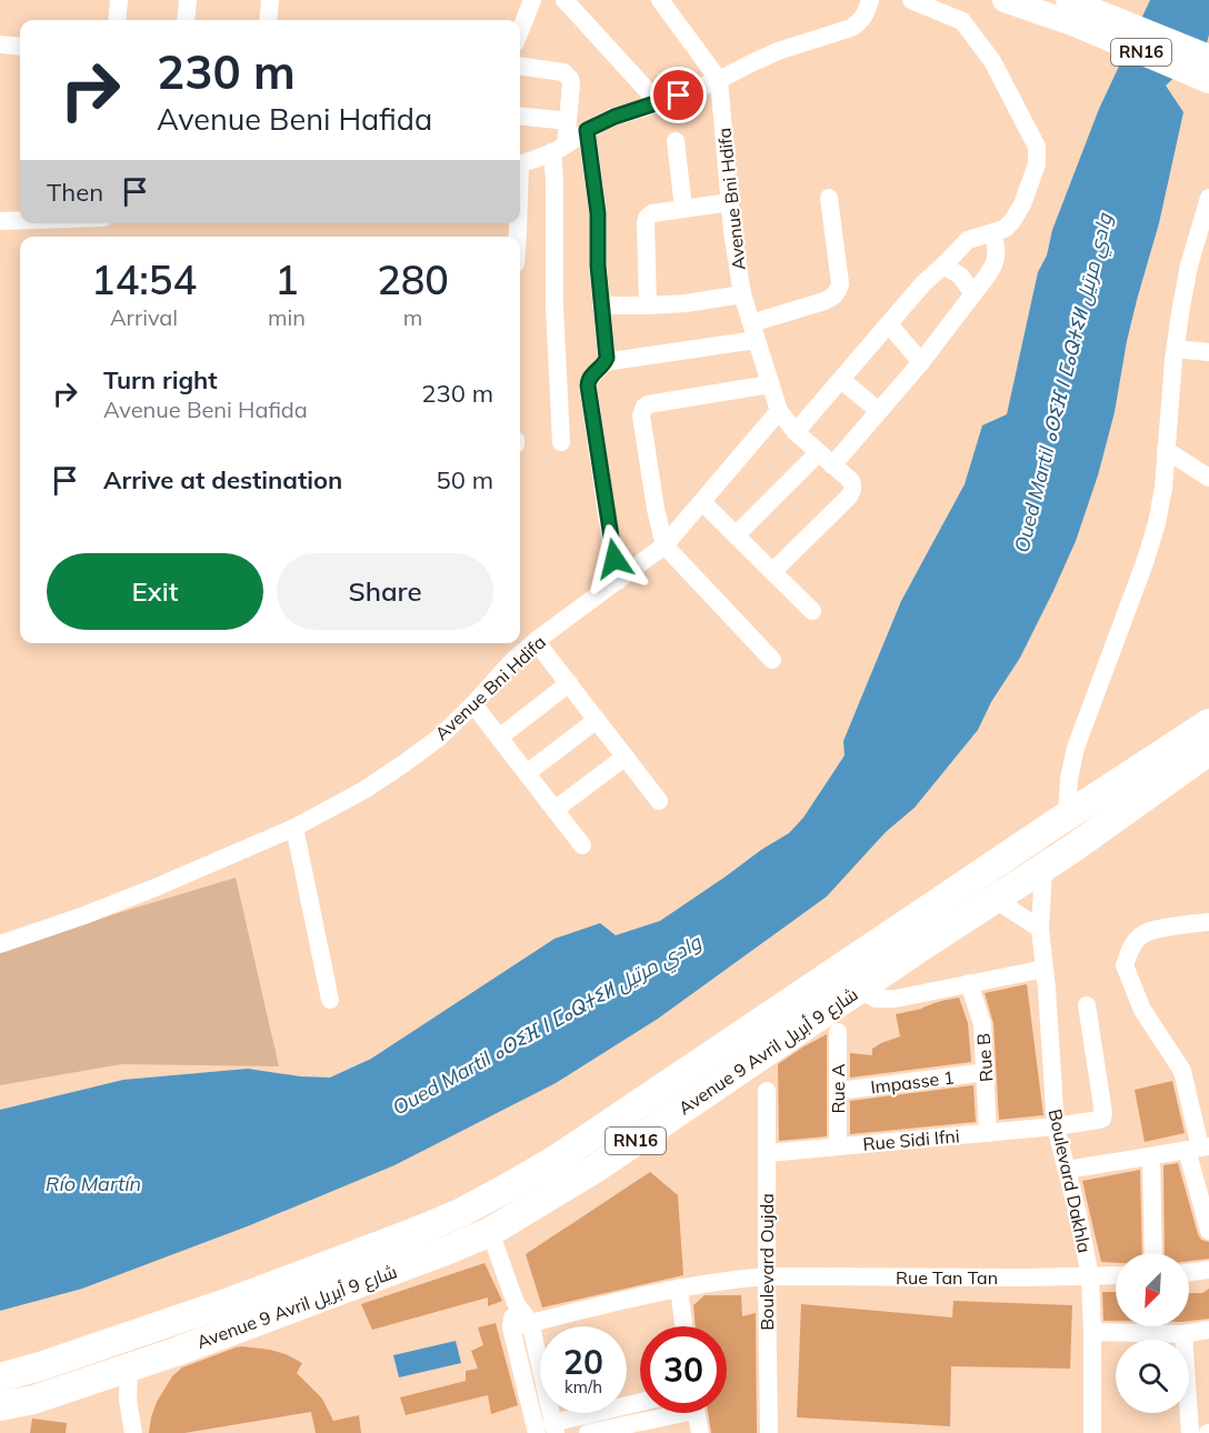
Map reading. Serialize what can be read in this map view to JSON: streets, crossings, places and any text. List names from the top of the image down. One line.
{"streets":{"highway":["RN16","Avenue 9 Avril شارع 9 أبريل"],"street":["Avenue Bni Hdifa","Rue B","Impasse 1","Rue A","Rue Sidi Ifni","Boulevard Dakhla","Boulevard Oujda","Rue Tan Tan"]},"crossings":[["Avenue 9 Avril شارع 9 أبريل","Boulevard Dakhla"],["Rue B","Impasse 1"],["Rue B","Rue Sidi Ifni"],["Impasse 1","Rue A"],["Rue A","Rue Sidi Ifni"],["Rue Sidi Ifni","Boulevard Dakhla"],["Rue Sidi Ifni","Boulevard Oujda"],["Boulevard Dakhla","Rue Tan Tan"],["Boulevard Oujda","Rue Tan Tan"]],"water":["Oued Martil ⴰⵙⵉⴼ ⵏ ⵎⴰⵕⵜⵉⵍ وادي مرتيل","Río Martín"],"north":"bottom left","page":{"turn":["230 m","Avenue Beni Hafida"],"then":"Then","eta":["14:54","Arrival","1","min","280","m"],"list":[{"name":"Turn right","note":"Avenue Beni Hafida","value":"230 m"},{"name":"Arrive at destination","value":"50 m"}],"buttons":["Exit","Share"],"speed":"20 km/h","limit":"30"}}
